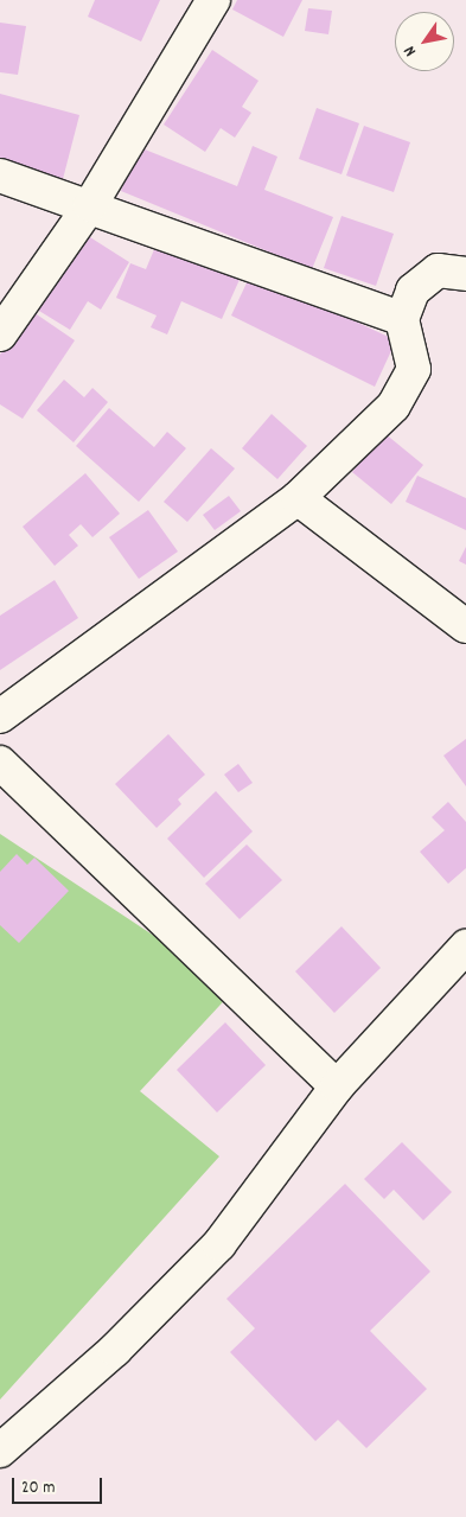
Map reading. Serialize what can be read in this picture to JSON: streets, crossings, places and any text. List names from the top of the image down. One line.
{"scale_bar":"20 m","north":"bottom left"}
